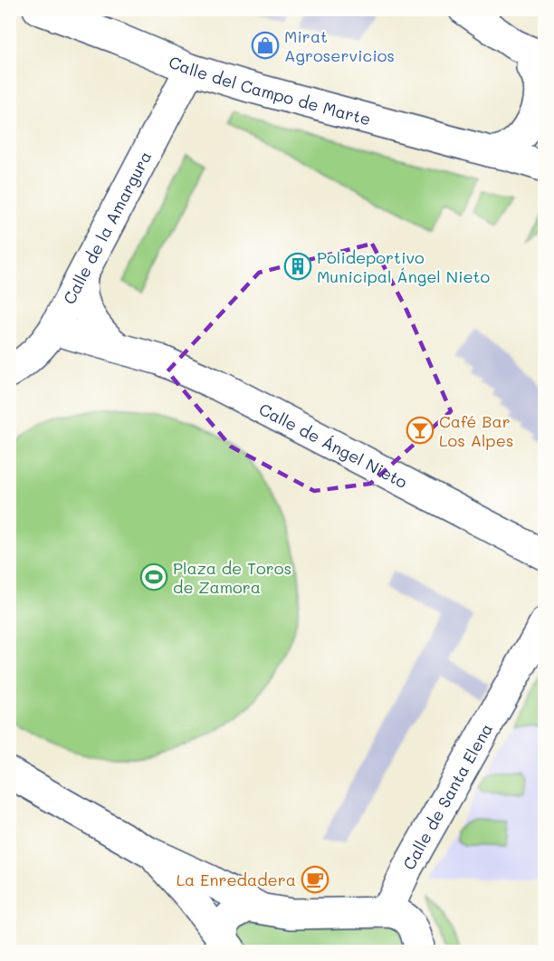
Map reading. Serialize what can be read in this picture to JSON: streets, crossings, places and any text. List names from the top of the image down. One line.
{"streets":{"street":["Calle del Campo de Marte","Calle de la Amargura","Calle de Ángel Nieto","Calle de Santa Elena"]},"crossings":[["Calle del Campo de Marte","Calle de la Amargura"],["Calle de la Amargura","Calle de Ángel Nieto"]],"places":{"shop":["Mirat Agroservicios"],"building":["Polideportivo Municipal Ángel Nieto"],"bar":["Café Bar Los Alpes"],"sports":["Plaza de Toros de Zamora"],"cafe":["La Enredadera"]}}
